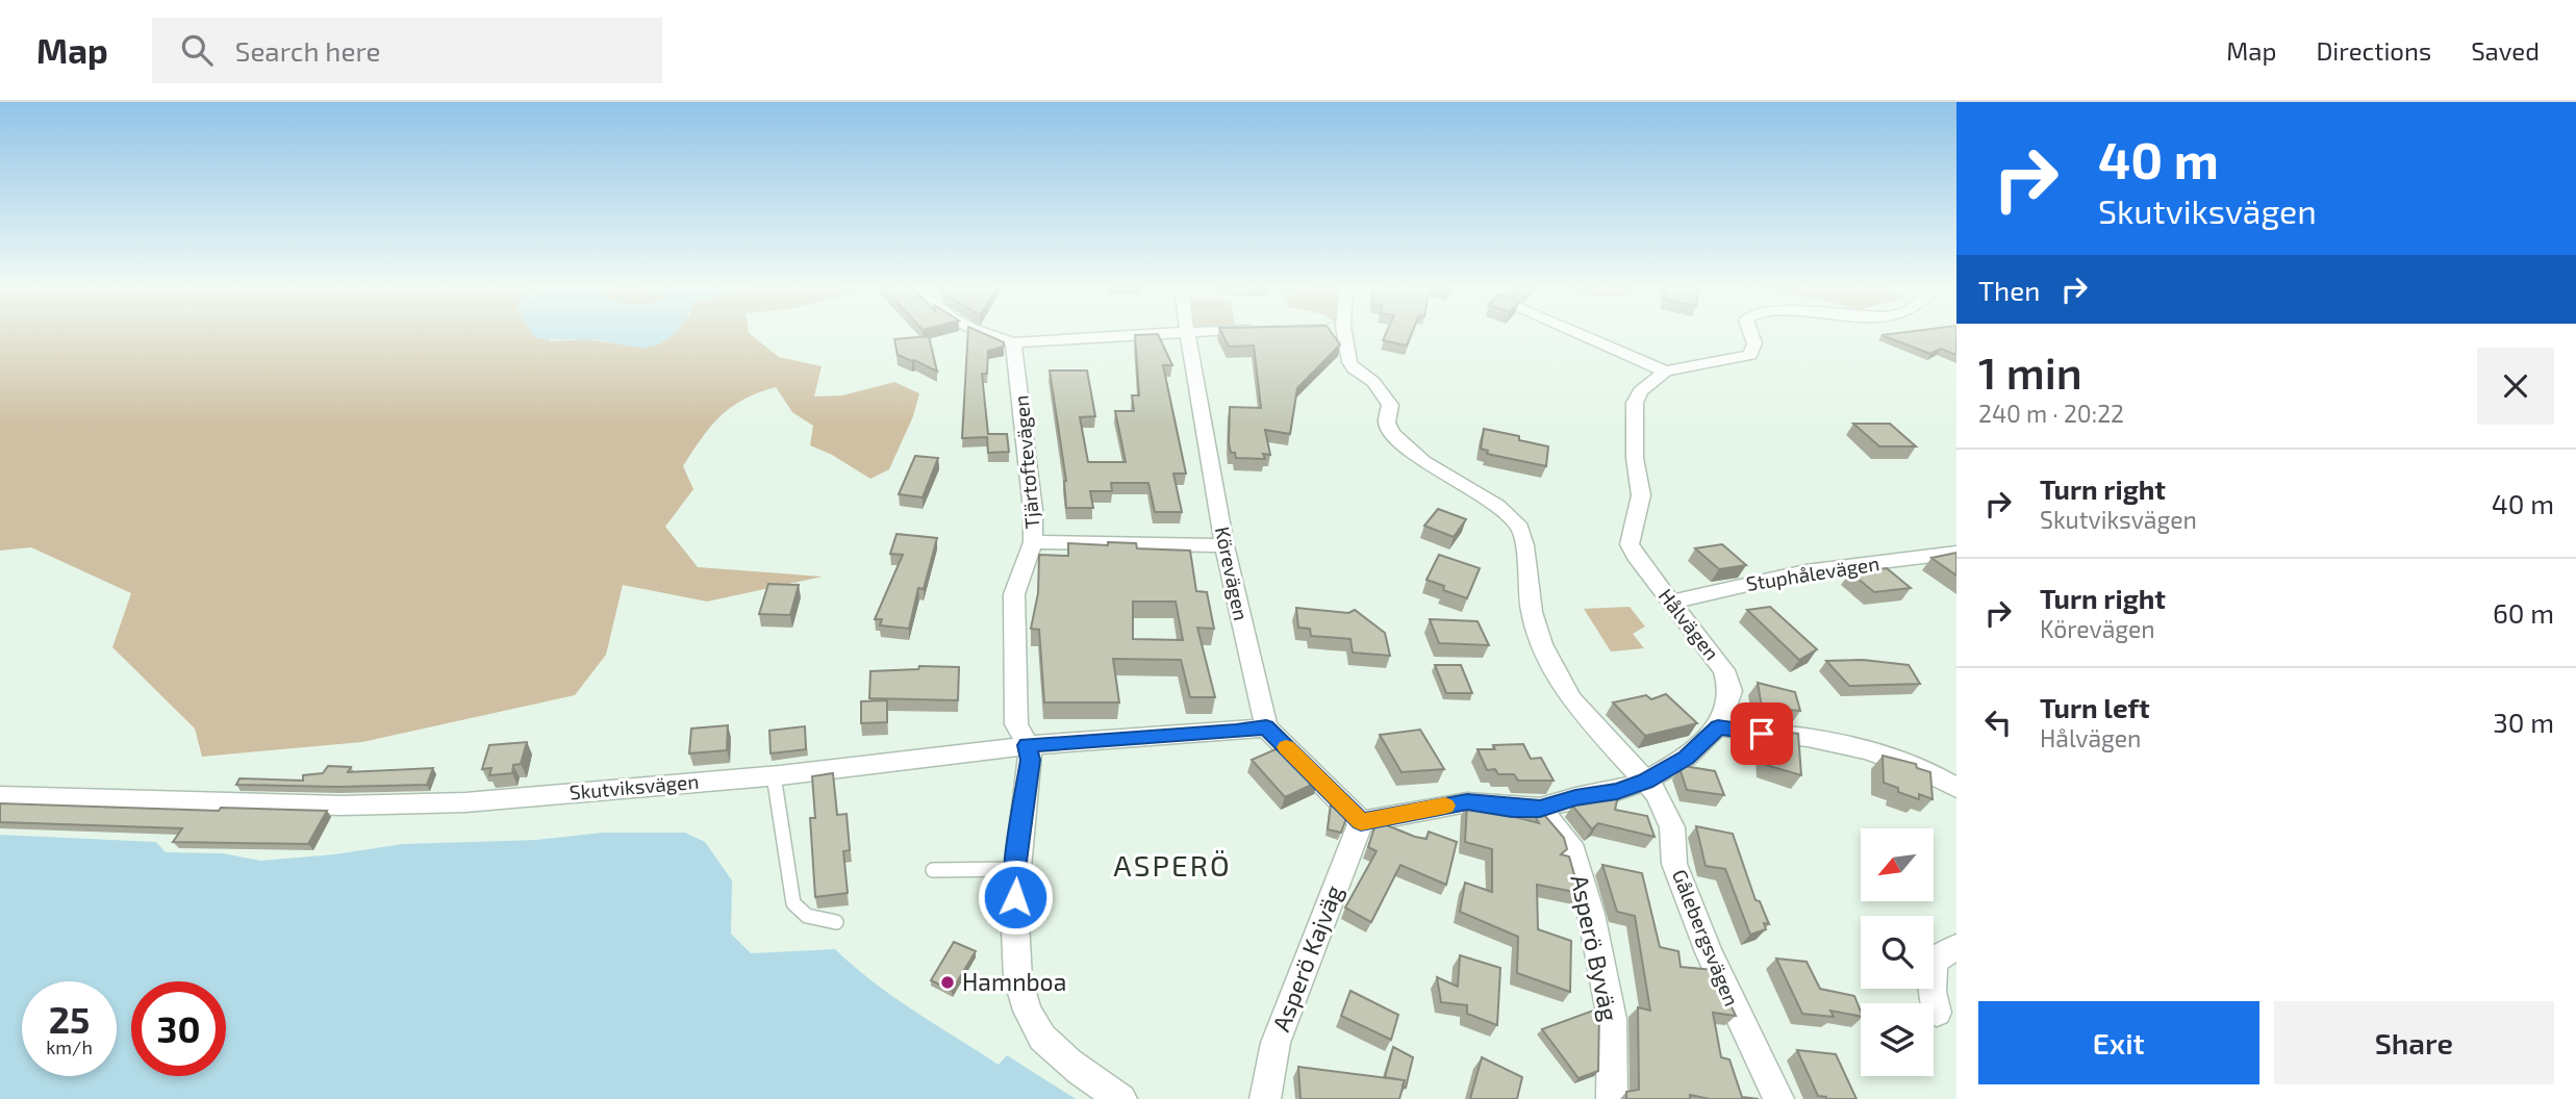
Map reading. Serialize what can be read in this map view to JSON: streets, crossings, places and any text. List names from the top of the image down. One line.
{"streets":{"street":["Tjärtoftevägen","Körevägen","Stuphålevägen","Hålvägen","Skutviksvägen","Gålebergsvägen","Asperö Byväg","Asperö Kajväg"]},"crossings":[["Tjärtoftevägen","Skutviksvägen"],["Körevägen","Skutviksvägen"],["Stuphålevägen","Hålvägen"],["Hålvägen","Gålebergsvägen"],["Hålvägen","Asperö Byväg"],["Hålvägen","Asperö Kajväg"]],"districts":["ASPERÖ"],"places":["Hamnboa"],"north":"bottom left","page":{"header":"Map","search":"Search here","nav":["Map","Directions","Saved"],"turn":["40 m","Skutviksvägen"],"then":"Then","heading":["1 min","240 m · 20:22"],"list":[{"name":"Turn right","note":"Skutviksvägen","value":"40 m"},{"name":"Turn right","note":"Körevägen","value":"60 m"},{"name":"Turn left","note":"Hålvägen","value":"30 m"}],"speed":"25 km/h","limit":"30","buttons":["Exit","Share"]}}
